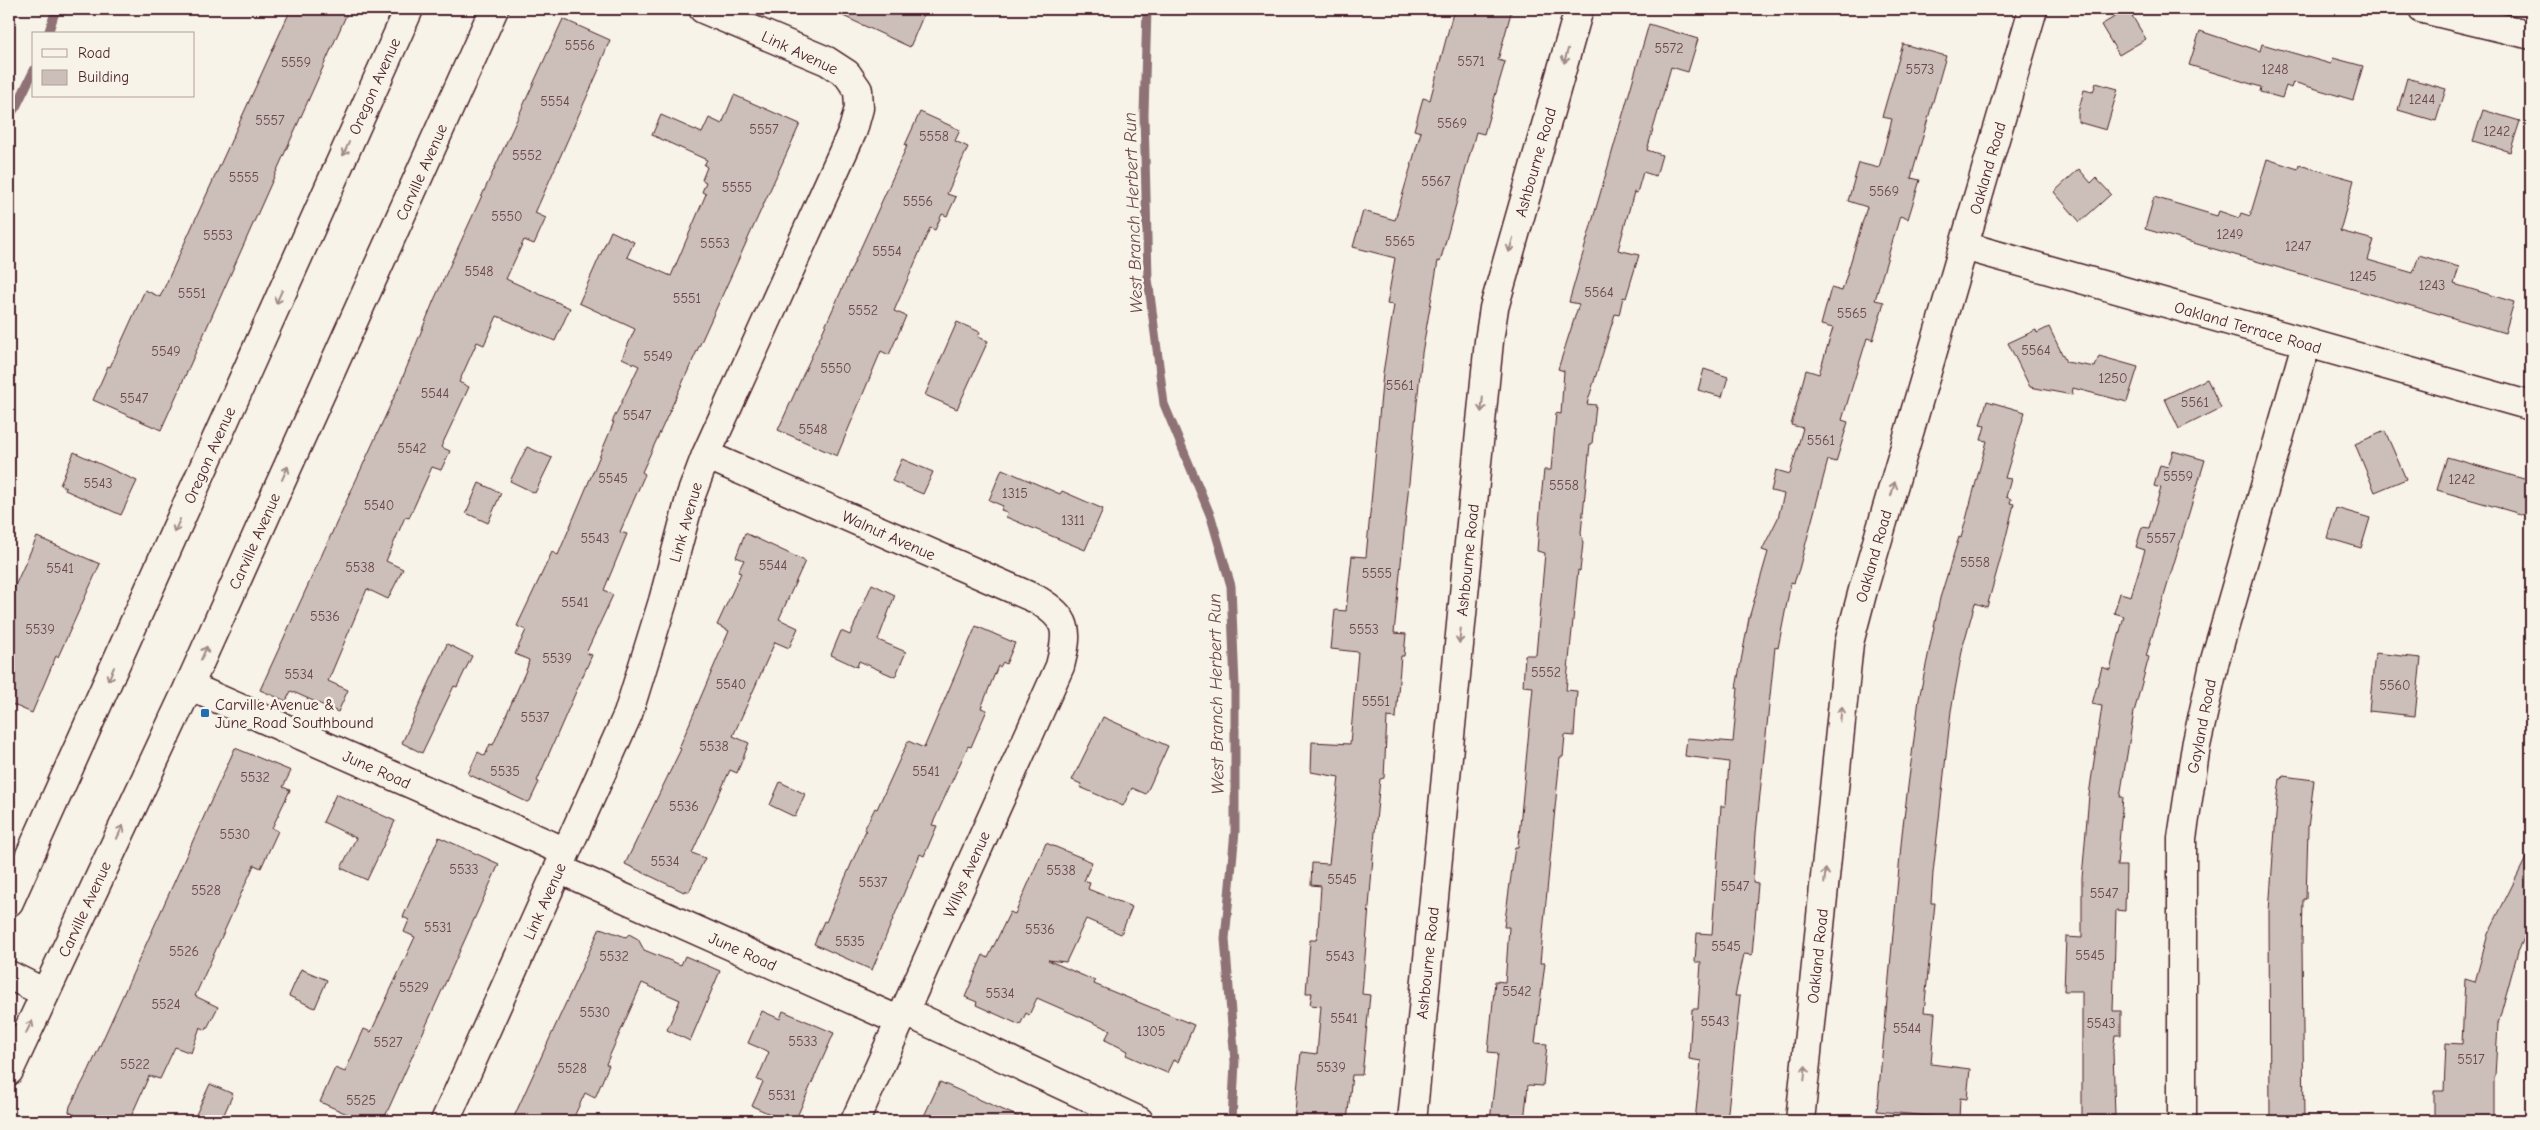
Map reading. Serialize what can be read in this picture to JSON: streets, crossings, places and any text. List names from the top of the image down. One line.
{"streets":{"street":["Link Avenue","Oregon Avenue","Ashbourne Road","Oakland Road","Carville Avenue","Oakland Terrace Road","Walnut Avenue","Gayland Road","June Road","Willys Avenue"]},"crossings":[["Link Avenue","Walnut Avenue"],["Link Avenue","June Road"],["Oakland Road","Oakland Terrace Road"],["Carville Avenue","June Road"],["Oakland Terrace Road","Gayland Road"],["Walnut Avenue","Willys Avenue"],["June Road","Willys Avenue"]],"one_way":["Oregon Avenue","Ashbourne Road","Oakland Road","Carville Avenue"],"water":["West Branch Herbert Run"],"places":{"transit":["Carville Avenue & June Road Southbound"]},"house_numbers":["5556","5572","5571","5559","5573","1248","1244","5554","5557","5569","5557","1242","5558","5552","5555","5567","5555","5569","5556","5550","1249","5553","5565","5553","1247","5554","5548","1245","1243","5564","5551","5551","5552","5565","5564","5549","5549","5550","1250","5561","5544","5547","5561","5547","5548","5561","5542","5559","5545","1242","5543","5558","1315","5540","1311","5543","5557","5558","5544","5538","5541","5555","5541","5536","5539","5553","5539","5552","5534","5540","5560","5551","5537","5538","5535","5541","5532","5536","5530","5534","5533","5538","5545","5537","5547","5528","5547","5531","5536","5535","5545","5526","5545","5532","5543","5529","5542","5534","5524","5530","5541","5543","5543","5544","1305","5533","5527","5517","5522","5539","5528","5531","5525"],"legend":["Road","Building"]}
